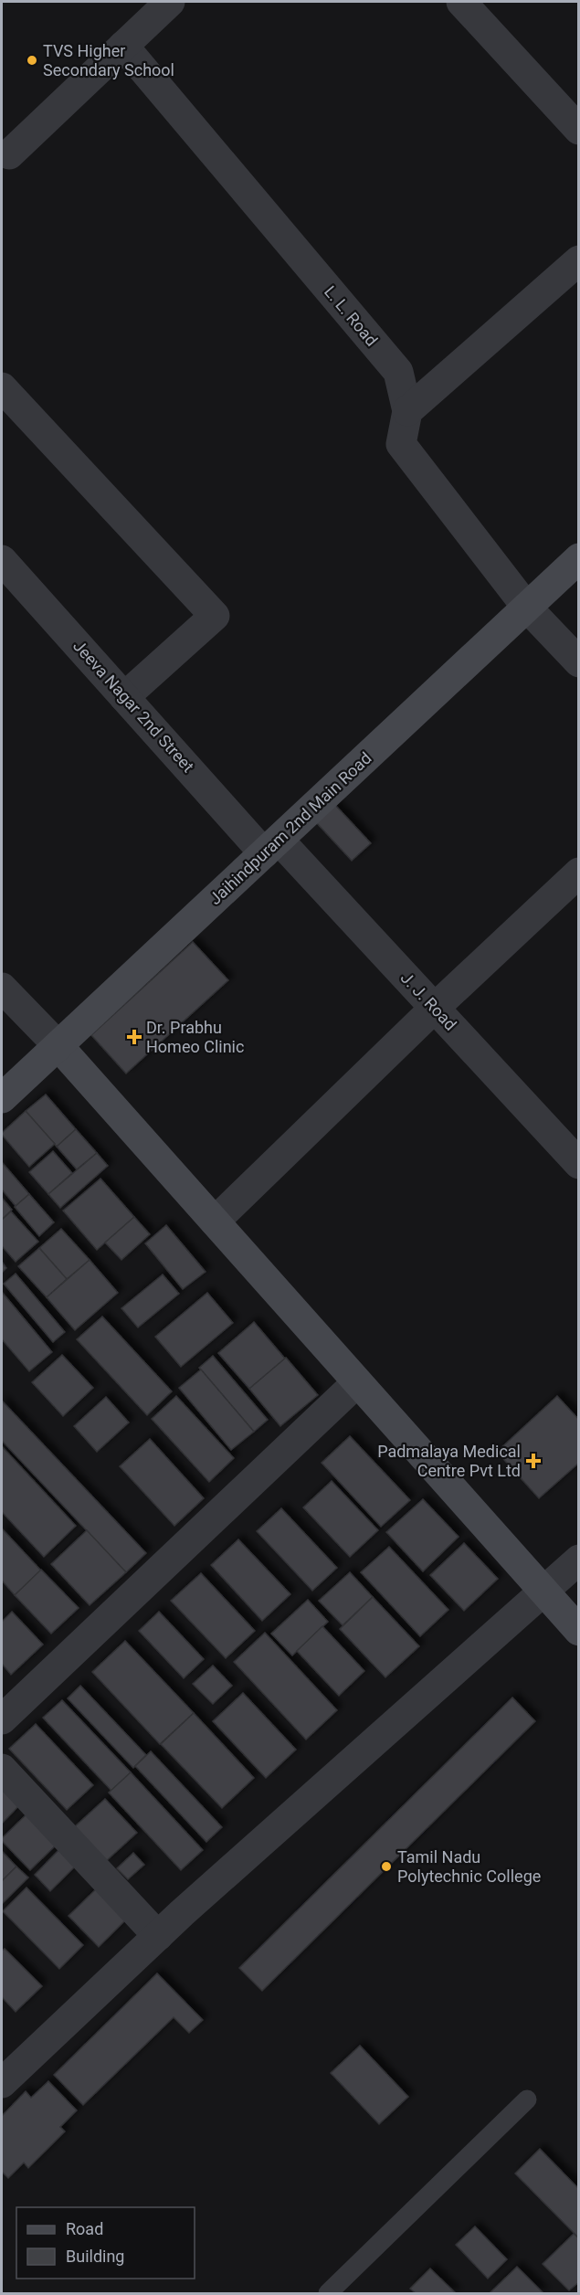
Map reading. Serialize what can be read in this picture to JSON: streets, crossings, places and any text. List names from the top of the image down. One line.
{"streets":{"street":["L. L. Road","Jeeva Nagar 2nd Street","Jaihindpuram 2nd Main Road","J. J. Road"]},"crossings":[["L. L. Road","Jaihindpuram 2nd Main Road"],["Jeeva Nagar 2nd Street","Jaihindpuram 2nd Main Road"],["Jeeva Nagar 2nd Street","J. J. Road"],["Jaihindpuram 2nd Main Road","J. J. Road"]],"places":{"other":["TVS Higher Secondary School","Tamil Nadu Polytechnic College"],"health":["Dr. Prabhu Homeo Clinic","Padmalaya Medical Centre Pvt Ltd"]},"legend":["Road","Building"]}
